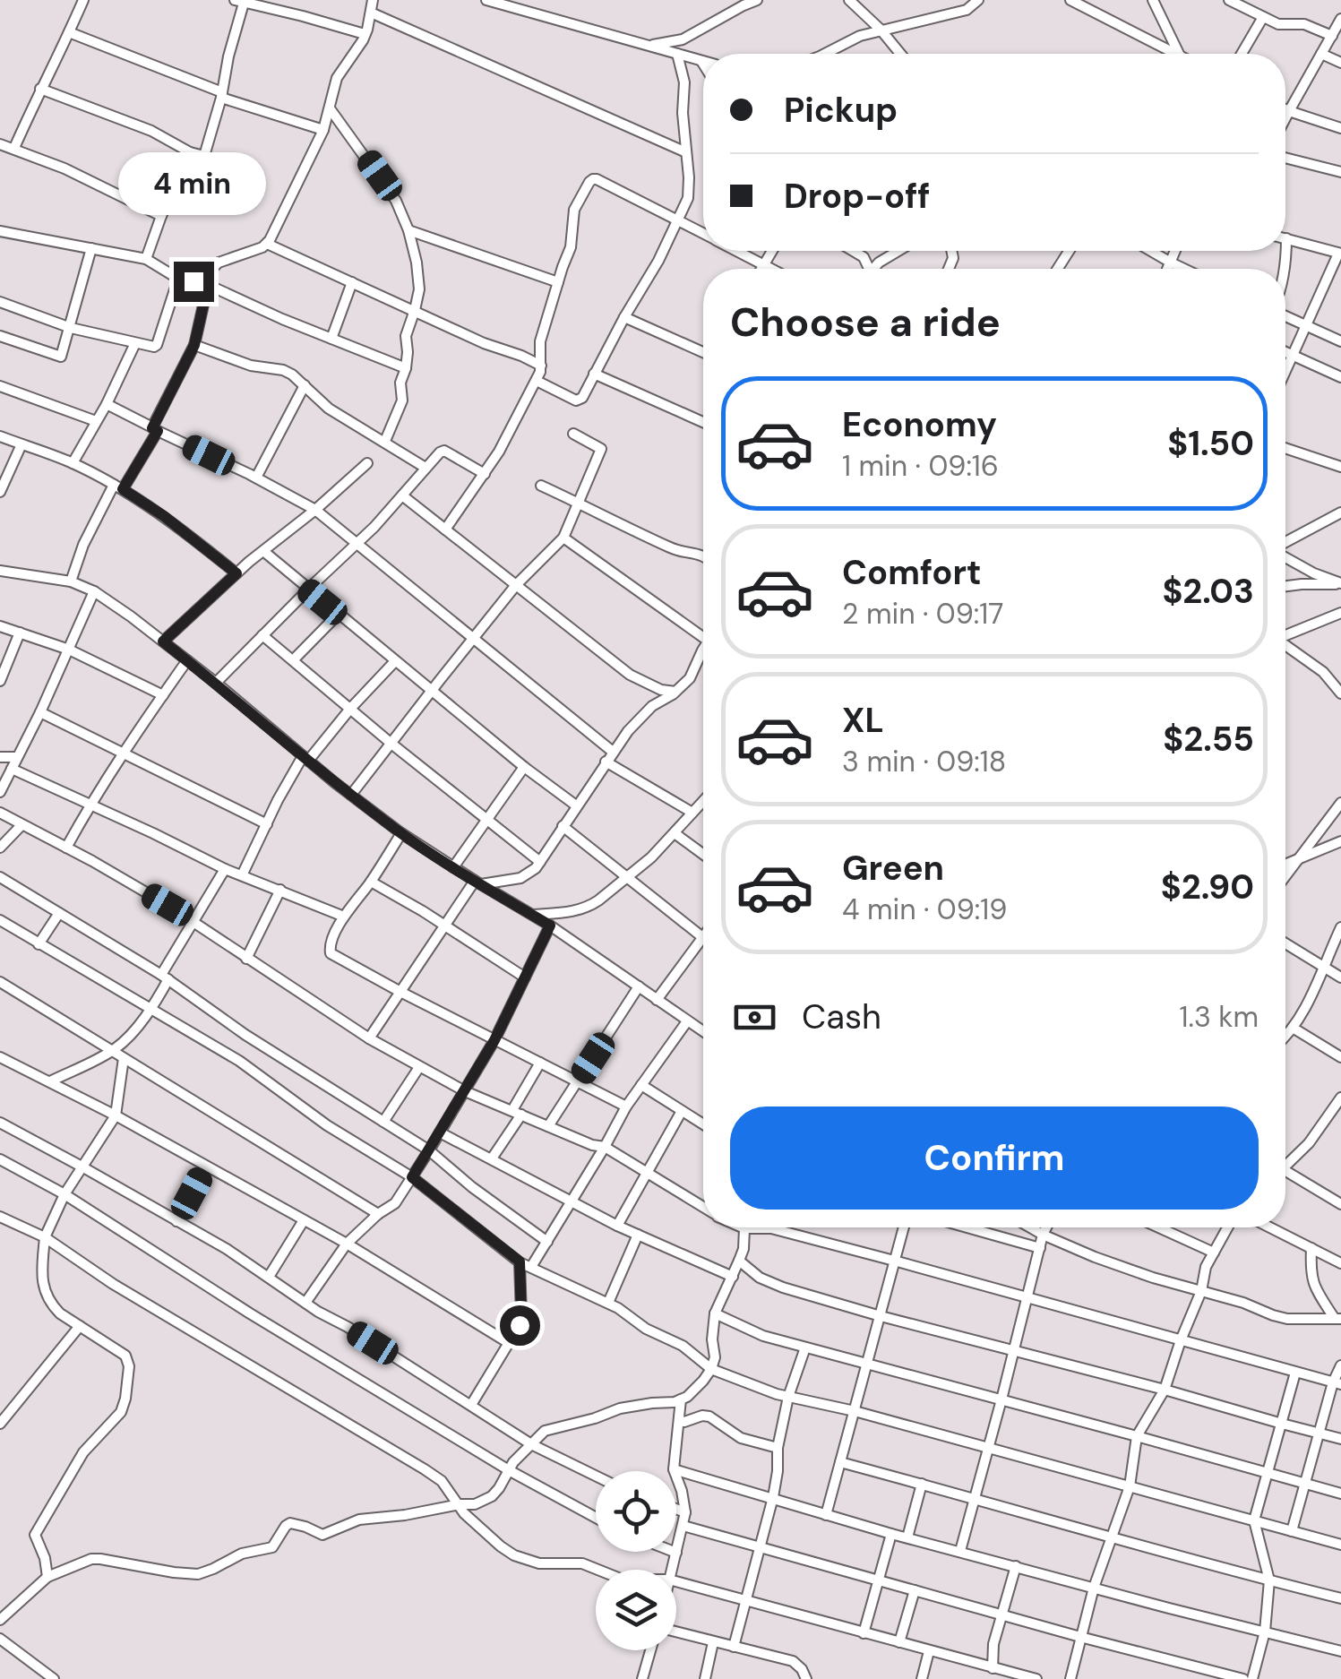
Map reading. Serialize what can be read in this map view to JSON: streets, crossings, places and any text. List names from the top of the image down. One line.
{"page":{"banner":["Pickup","Drop-off"],"bubble":"4 min","heading":"Choose a ride","list":[{"name":"Economy","note":"1 min · 09:16","value":"$1.50"},{"name":"Comfort","note":"2 min · 09:17","value":"$2.03"},{"name":"XL","note":"3 min · 09:18","value":"$2.55"},{"name":"Green","note":"4 min · 09:19","value":"$2.90"}],"pay":["Cash","1.3 km"],"buttons":"Confirm"}}
